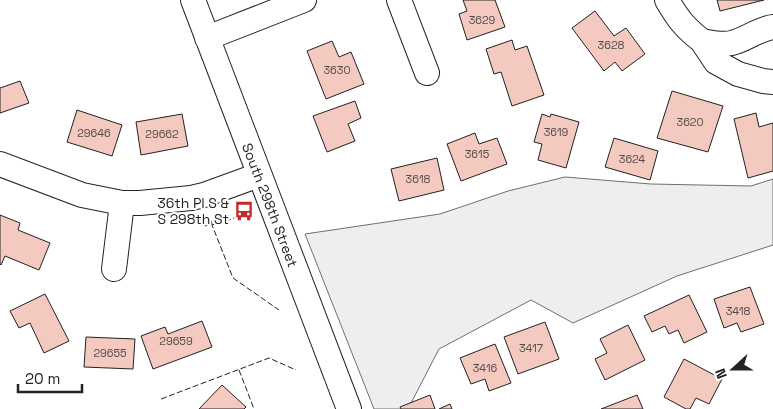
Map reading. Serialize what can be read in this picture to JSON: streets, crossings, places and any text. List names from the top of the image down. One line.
{"streets":{"street":["South 298th Street"]},"places":{"bus stop":["36th Pl S & S 298th St"]},"house_numbers":["3629","3628","3630","3620","3619","29646","29662","3615","3624","3618","3418","29659","3417","29655","3416"],"scale_bar":"20 m","north":"left"}
